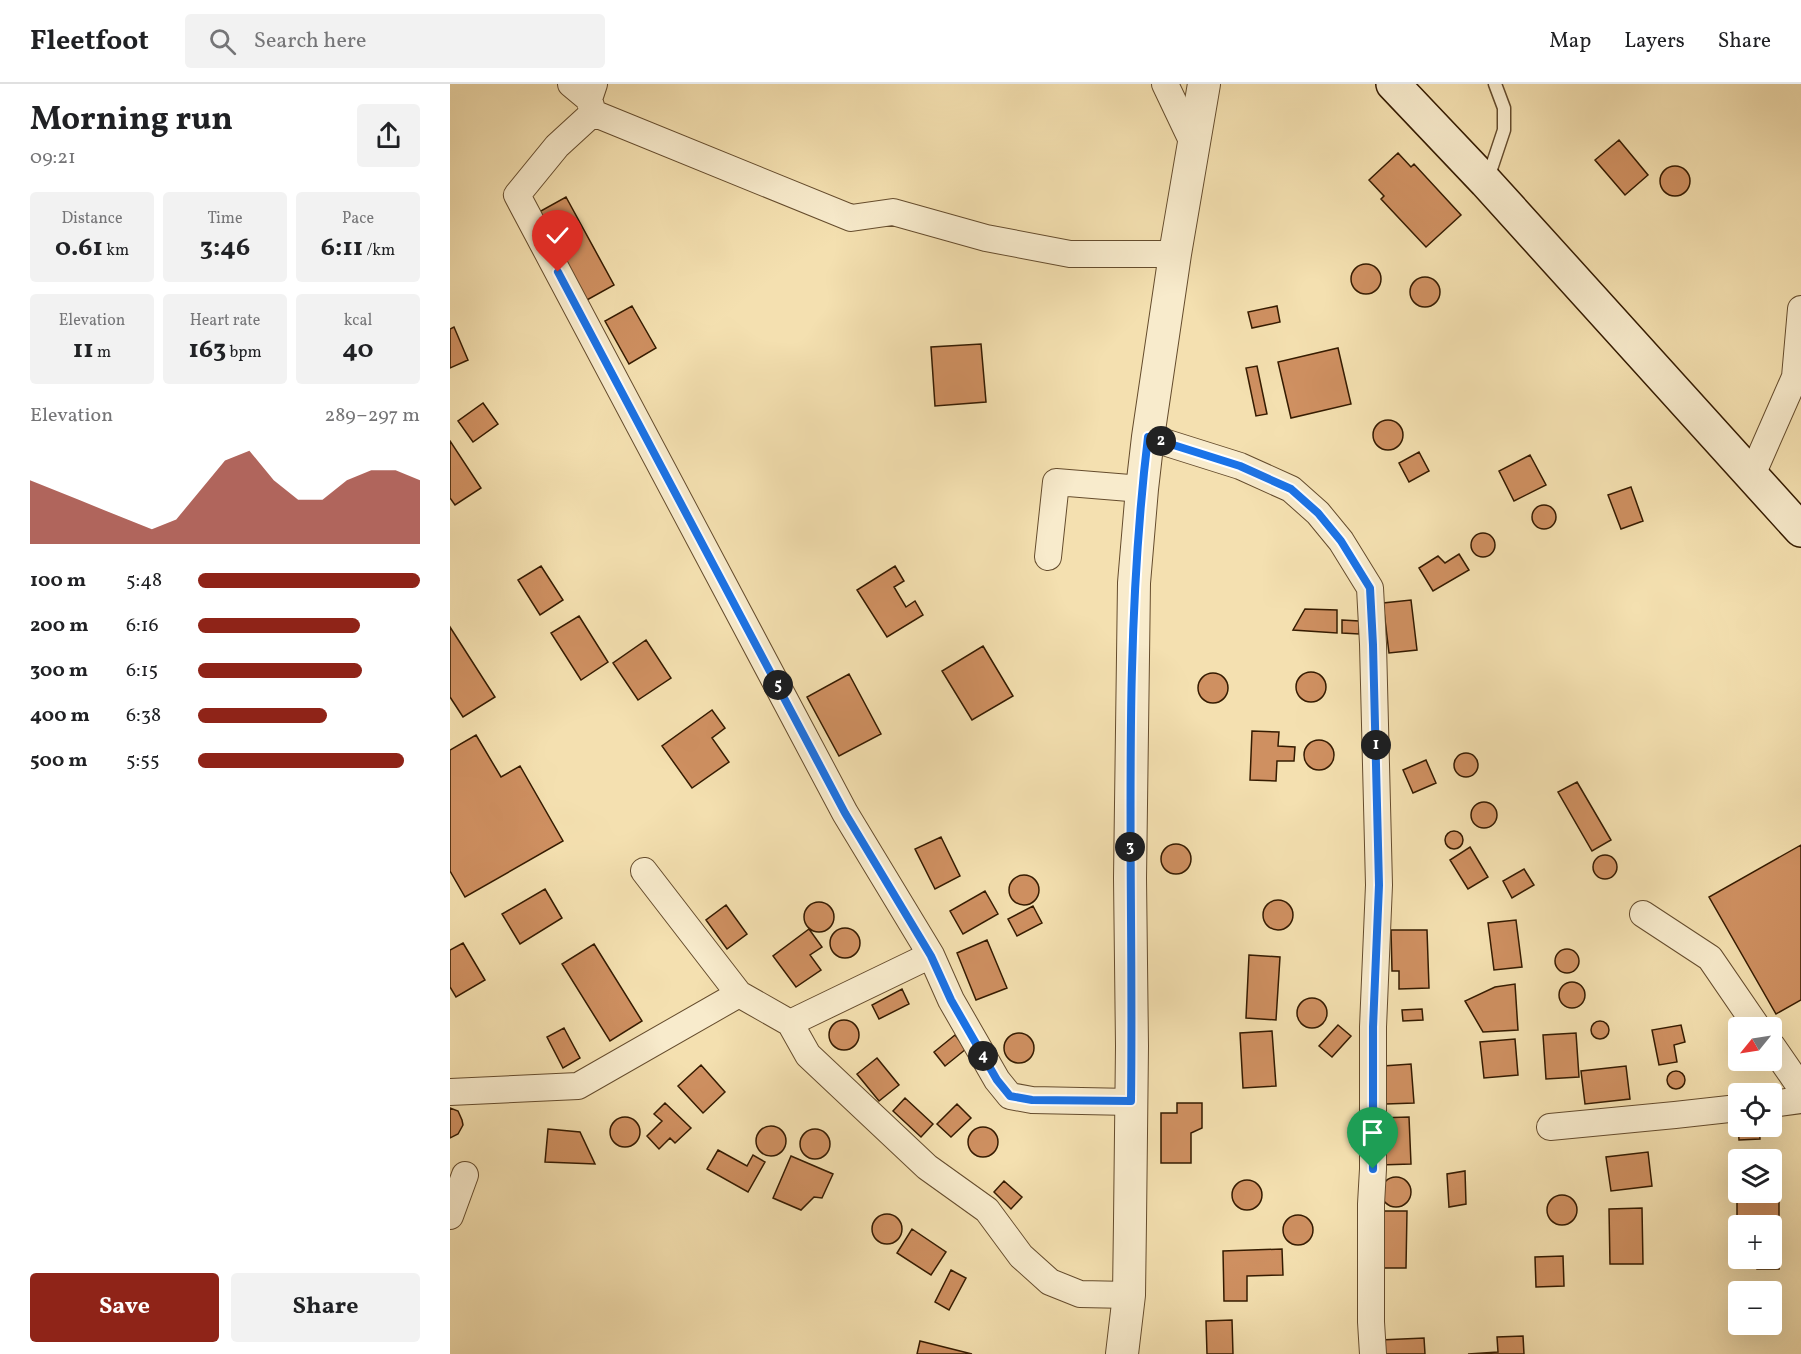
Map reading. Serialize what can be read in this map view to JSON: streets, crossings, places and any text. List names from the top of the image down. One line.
{"north":"bottom left","page":{"header":"Fleetfoot","search":"Search here","nav":["Map","Layers","Share"],"heading":["Morning run","09:21"],"stats":[["Distance","0.61 km"],["Time","3:46"],["Pace","6:11 /km"],["Elevation","11 m"],["Heart rate","163 bpm"],["kcal","40"]],"chart":["Elevation","289–297 m"],"pins":["2","5","1","3","4"],"list":[{"name":"100 m","note":"5:48"},{"name":"200 m","note":"6:16"},{"name":"300 m","note":"6:15"},{"name":"400 m","note":"6:38"},{"name":"500 m","note":"5:55"}],"map_buttons":["+","−"],"buttons":["Save","Share"]}}
